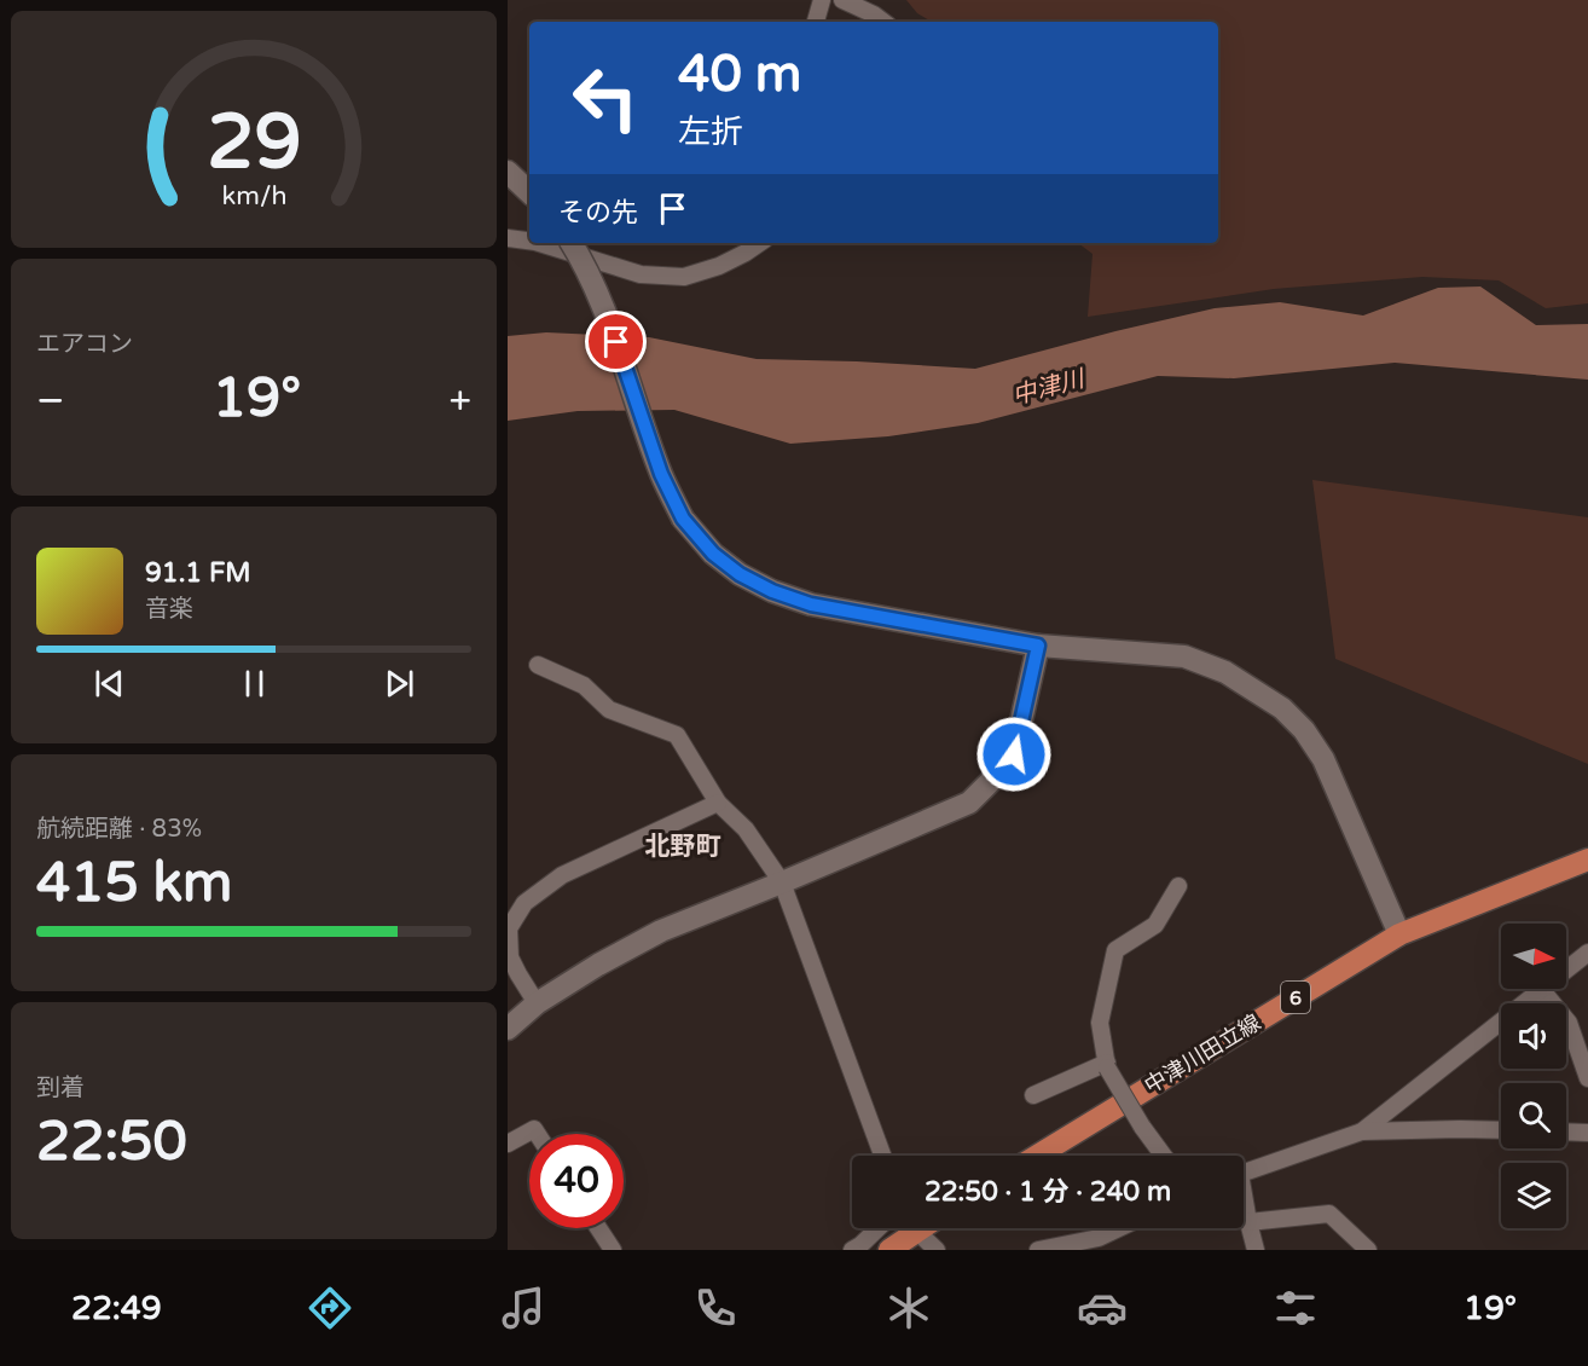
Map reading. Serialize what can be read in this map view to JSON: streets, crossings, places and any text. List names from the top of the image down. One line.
{"streets":{"main road":["6","中津川田立線"]},"districts":["北野町"],"water":["中津川"],"north":"right","page":{"turn":["40 m","左折"],"then":"その先","tile":["エアコン",["航続距離 · 83%","415 km"],["到着","22:50"]],"heat":["−","19°","+"],"song":["91.1 FM","音楽"],"limit":"40","trip":"22:50 · 1 分 · 240 m","tabs":["22:49","19°"],"gauge":["29","km/h"]}}
